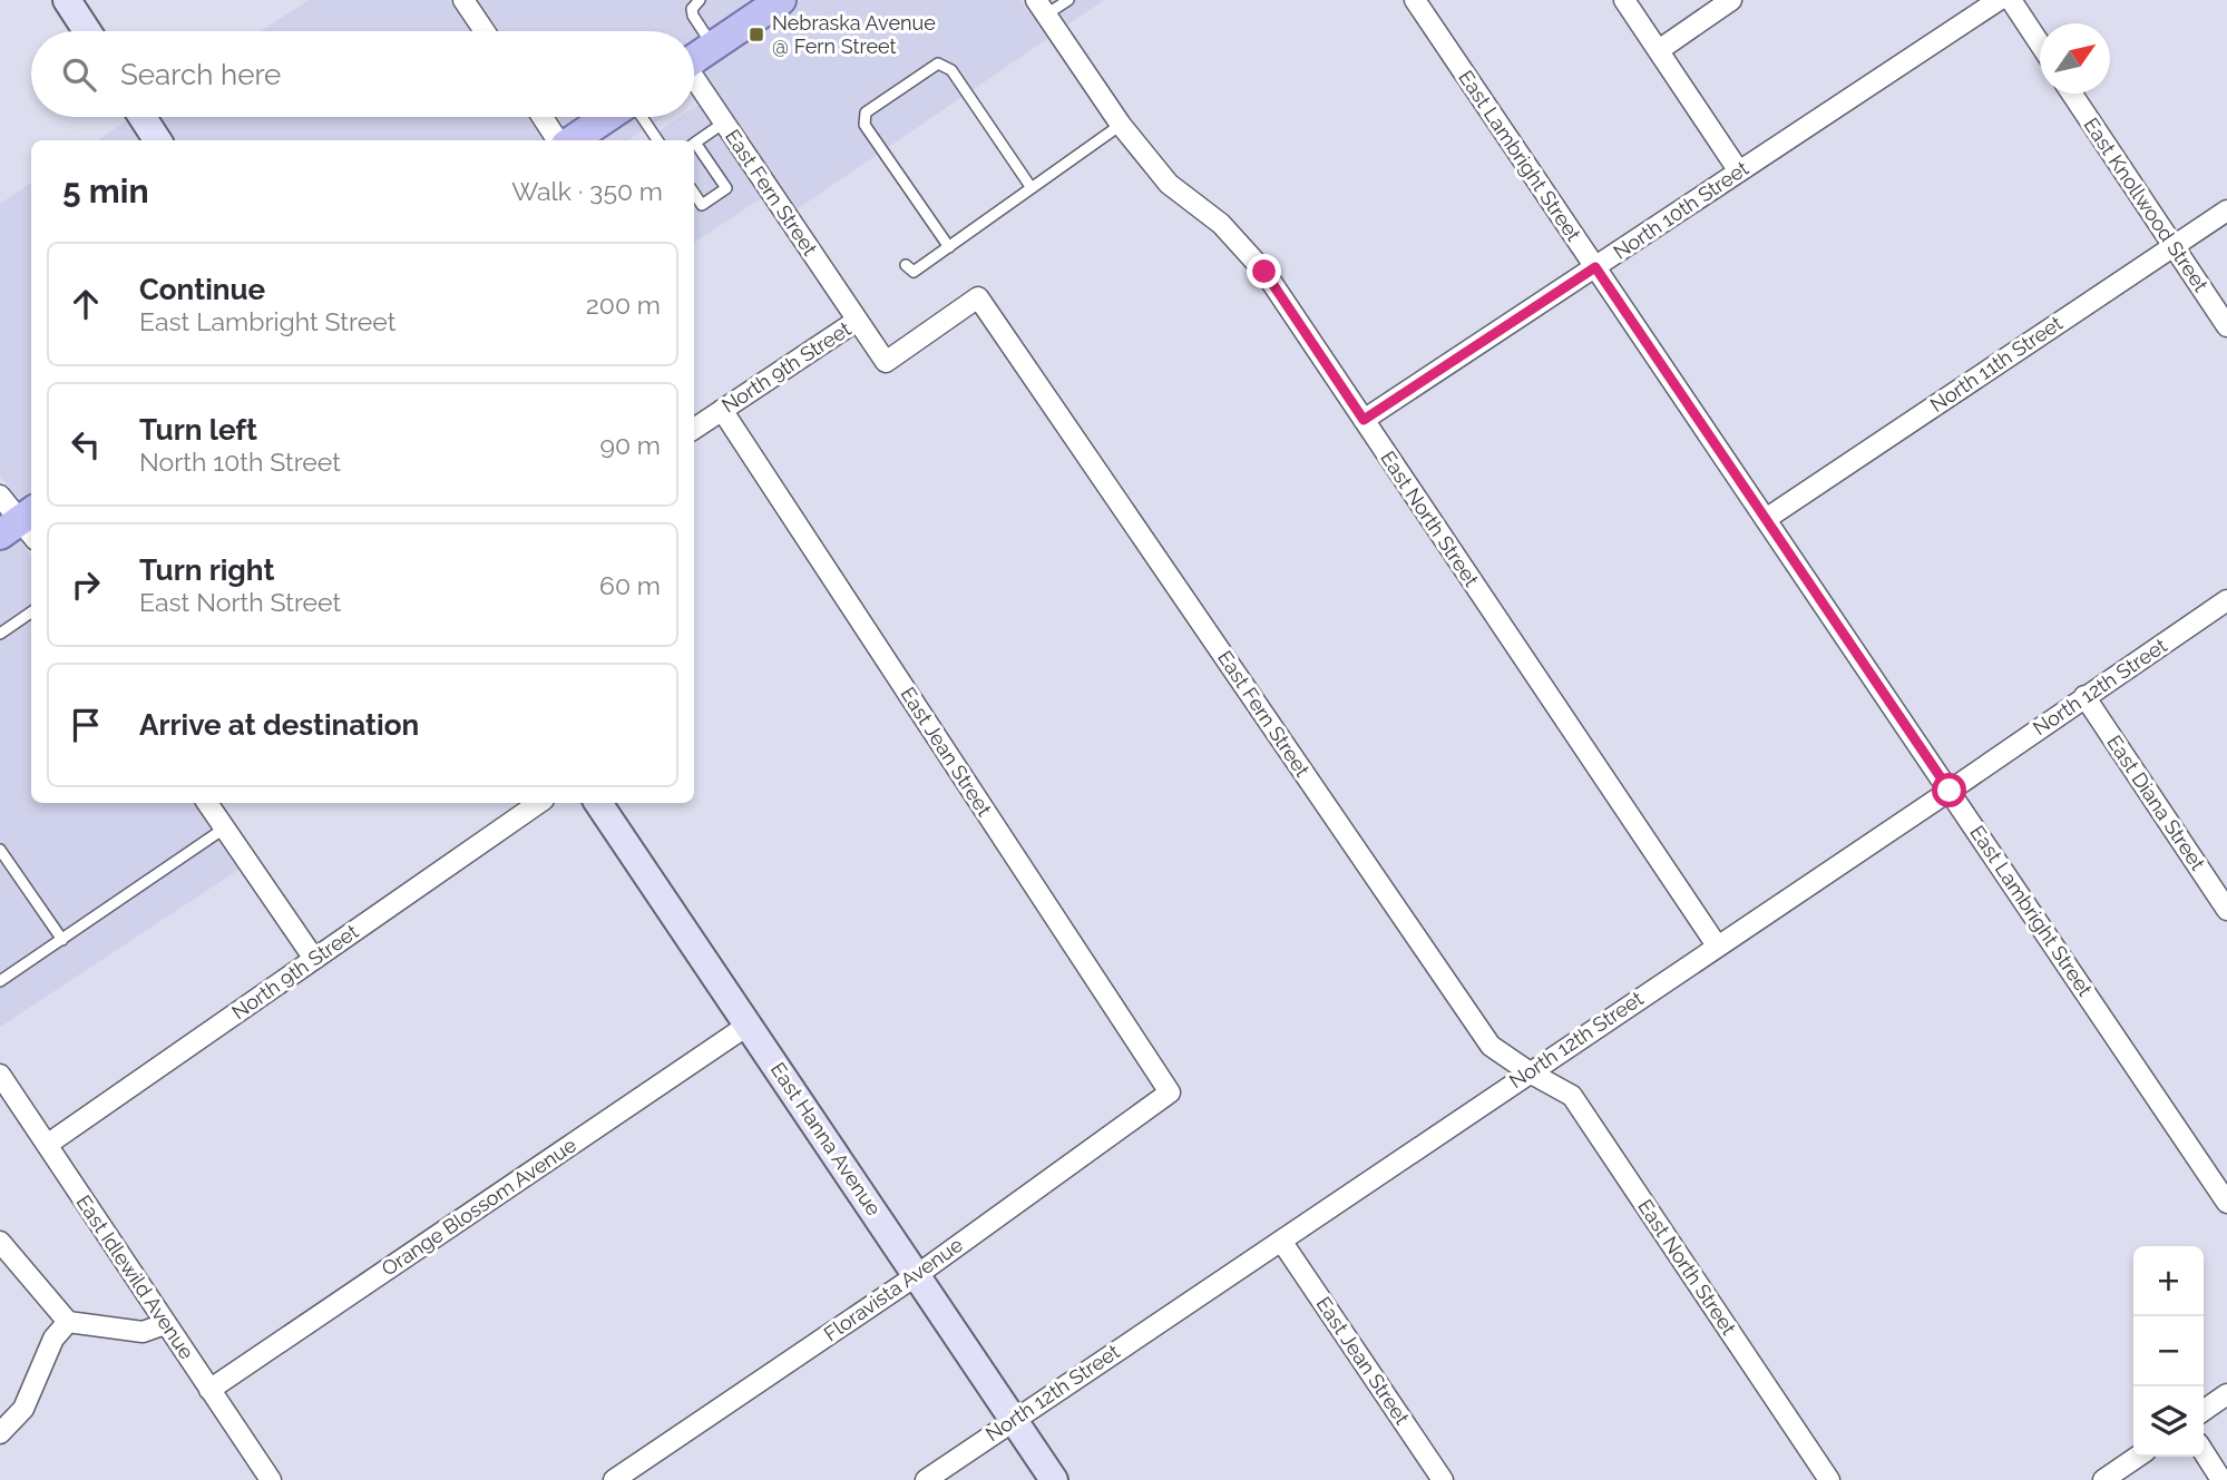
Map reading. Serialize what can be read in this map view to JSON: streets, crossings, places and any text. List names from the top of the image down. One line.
{"streets":{"street":["East Lambright Street","East Fern Street","East Knollwood Street","North 10th Street","North 11th Street","North 9th Street","East North Street","North 12th Street","East Jean Street","East Diana Street","East Hanna Avenue","Orange Blossom Avenue","East Idlewild Avenue","Floravista Avenue"]},"crossings":[["East Lambright Street","North 10th Street"],["East Lambright Street","North 11th Street"],["East Lambright Street","North 12th Street"],["East Fern Street","North 9th Street"],["East Fern Street","East North Street"],["East Fern Street","North 12th Street"],["East Knollwood Street","North 11th Street"],["North 10th Street","East North Street"],["North 9th Street","East Jean Street"],["North 9th Street","East Idlewild Avenue"],["East North Street","North 12th Street"],["North 12th Street","East Jean Street"],["North 12th Street","East Diana Street"],["North 12th Street","East Hanna Avenue"],["East Jean Street","Floravista Avenue"],["East Hanna Avenue","Orange Blossom Avenue"],["East Hanna Avenue","Floravista Avenue"],["Orange Blossom Avenue","East Idlewild Avenue"]],"places":{"transit":["Nebraska Avenue @ Fern Street"]},"north":"top right","page":{"search":"Search here","heading":["5 min","Walk · 350 m"],"list":[["Continue","East Lambright Street","200 m"],["Turn left","North 10th Street","90 m"],["Turn right","East North Street","60 m"],"Arrive at destination"],"map_buttons":["+","−"]}}
